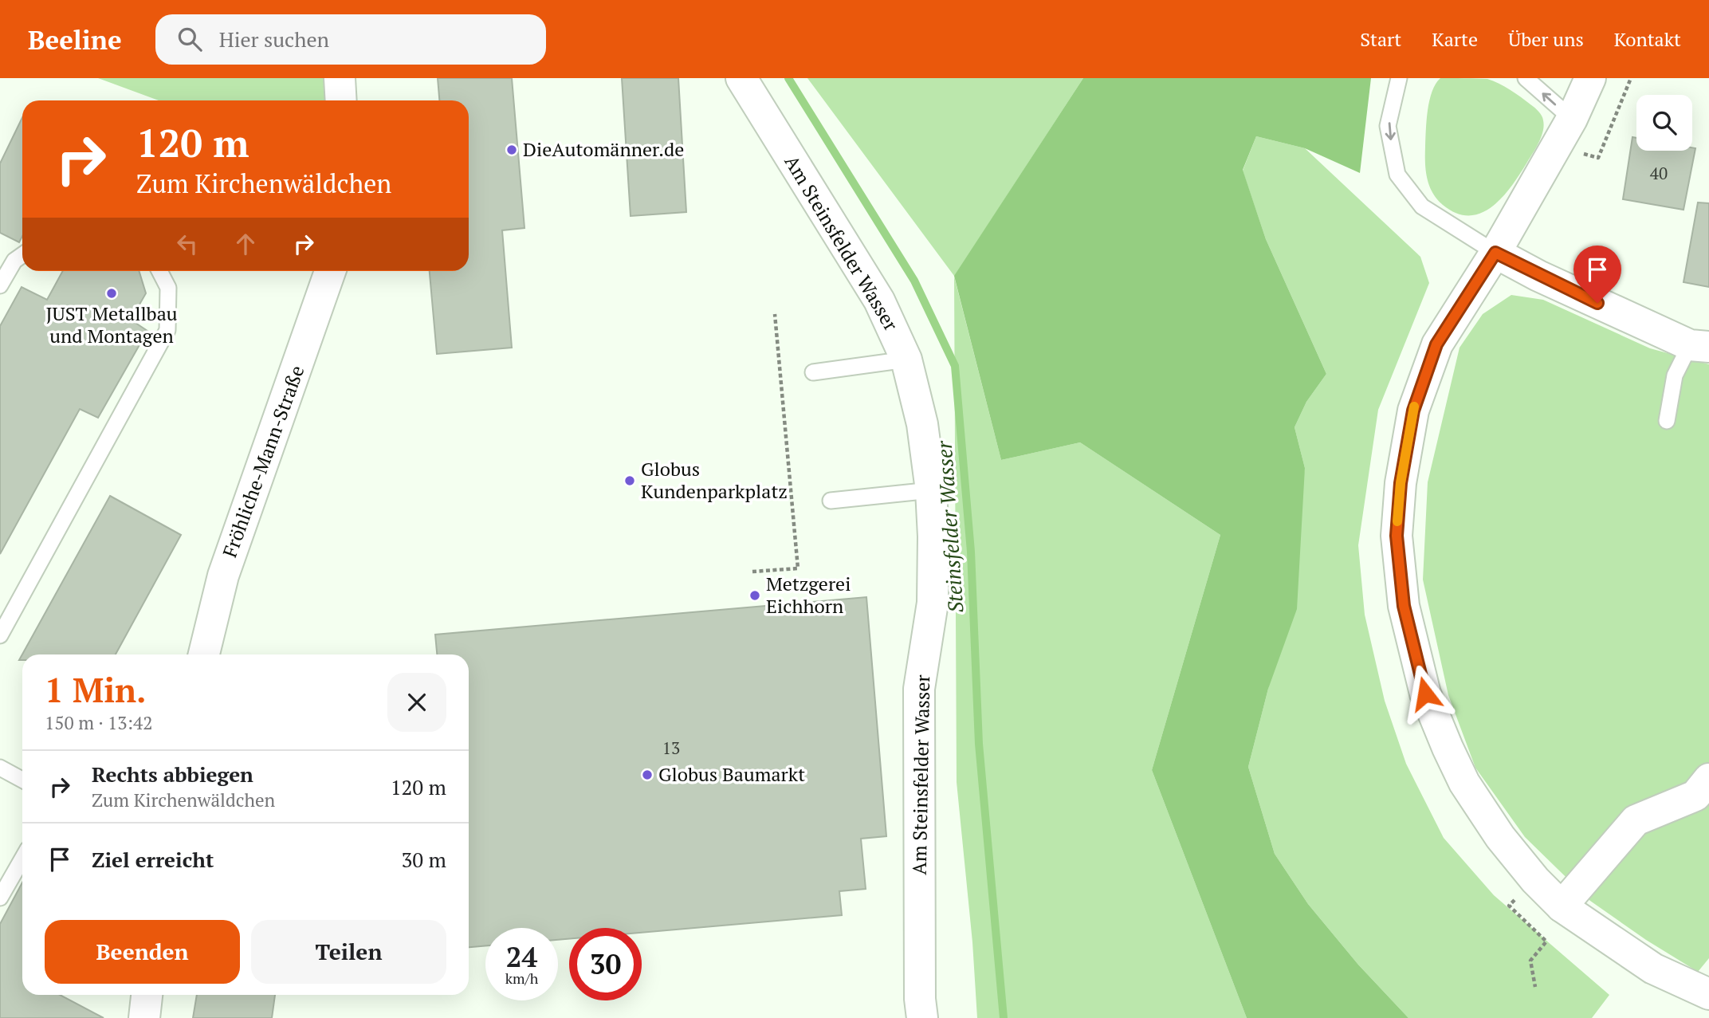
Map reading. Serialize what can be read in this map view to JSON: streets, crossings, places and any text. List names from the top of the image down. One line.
{"streets":{"street":["Am Steinsfelder Wasser","Fröhliche-Mann-Straße"]},"water":["Steinsfelder Wasser"],"places":["DieAutomänner.de","JUST Metallbau und Montagen","Globus Kundenparkplatz","Metzgerei Eichhorn","Globus Baumarkt"],"house_numbers":["40","13"],"page":{"header":"Beeline","search":"Hier suchen","nav":["Start","Karte","Über uns","Kontakt"],"turn":["120 m","Zum Kirchenwäldchen"],"heading":["1 Min.","150 m · 13:42"],"list":[{"name":"Rechts abbiegen","note":"Zum Kirchenwäldchen","value":"120 m"},{"name":"Ziel erreicht","value":"30 m"}],"buttons":["Beenden","Teilen"],"speed":"24 km/h","limit":"30"}}
